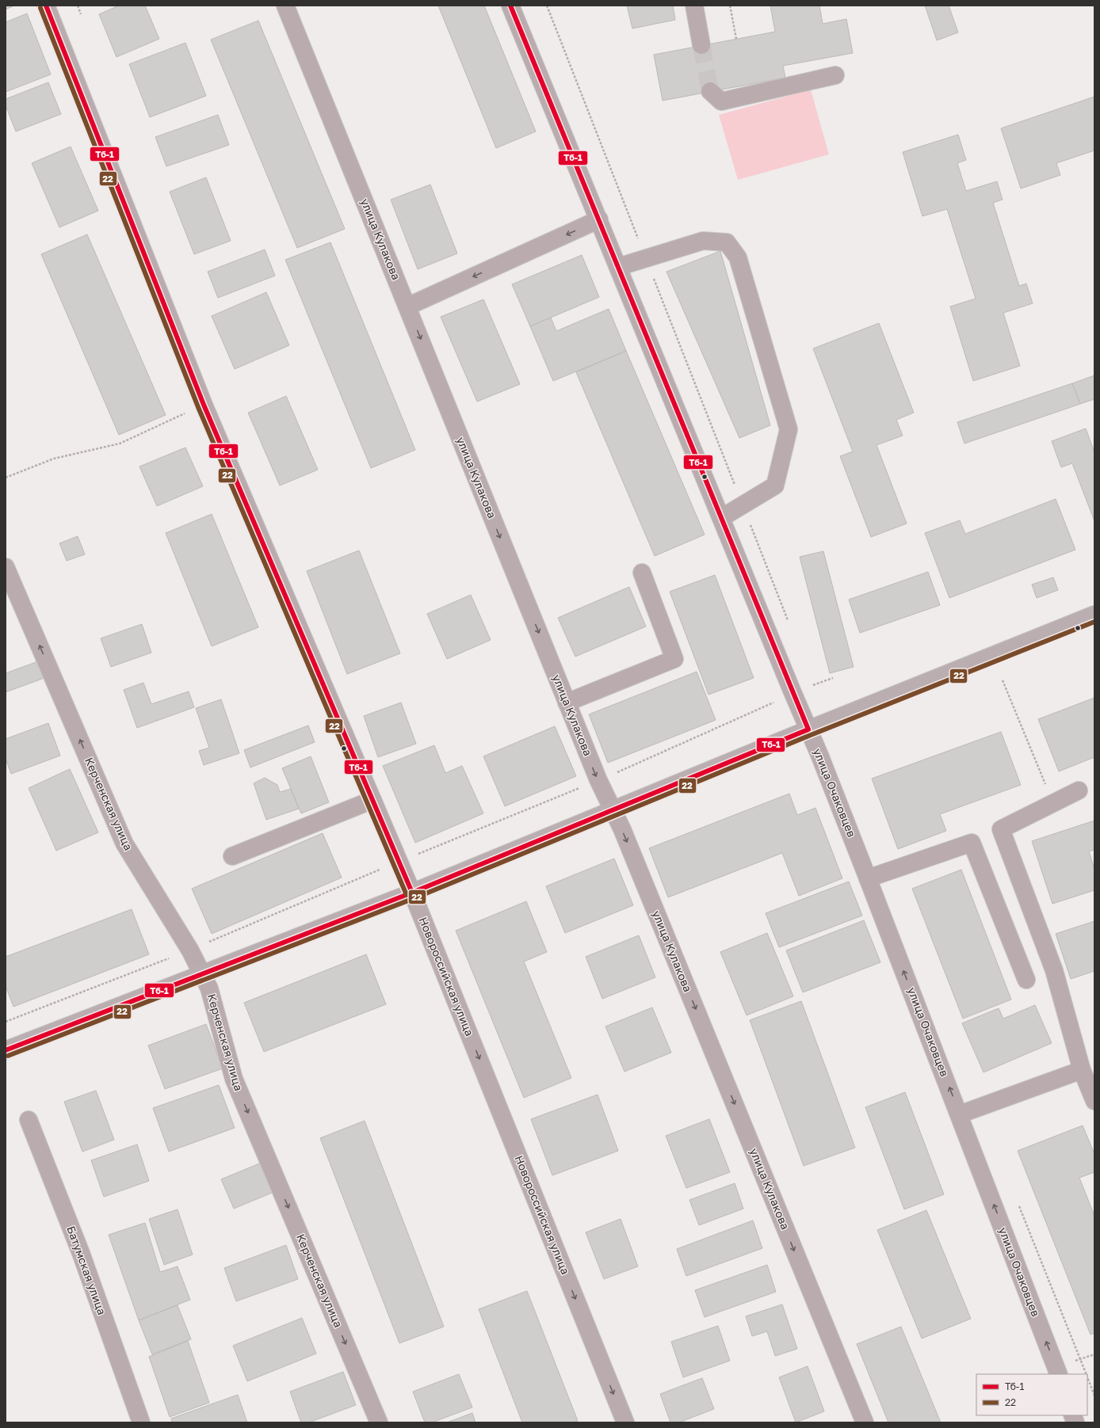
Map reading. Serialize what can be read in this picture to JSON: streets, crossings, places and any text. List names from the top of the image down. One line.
{"streets":{"street":["улица Кулакова","улица Очаковцев","Керченская улица","Новороссийская улица","Батумская улица"]},"one_way":["улица Кулакова","улица Очаковцев","Новороссийская улица"],"lines":["transit line Тб-1","transit line 22"],"legend":["Тб-1","22"]}
